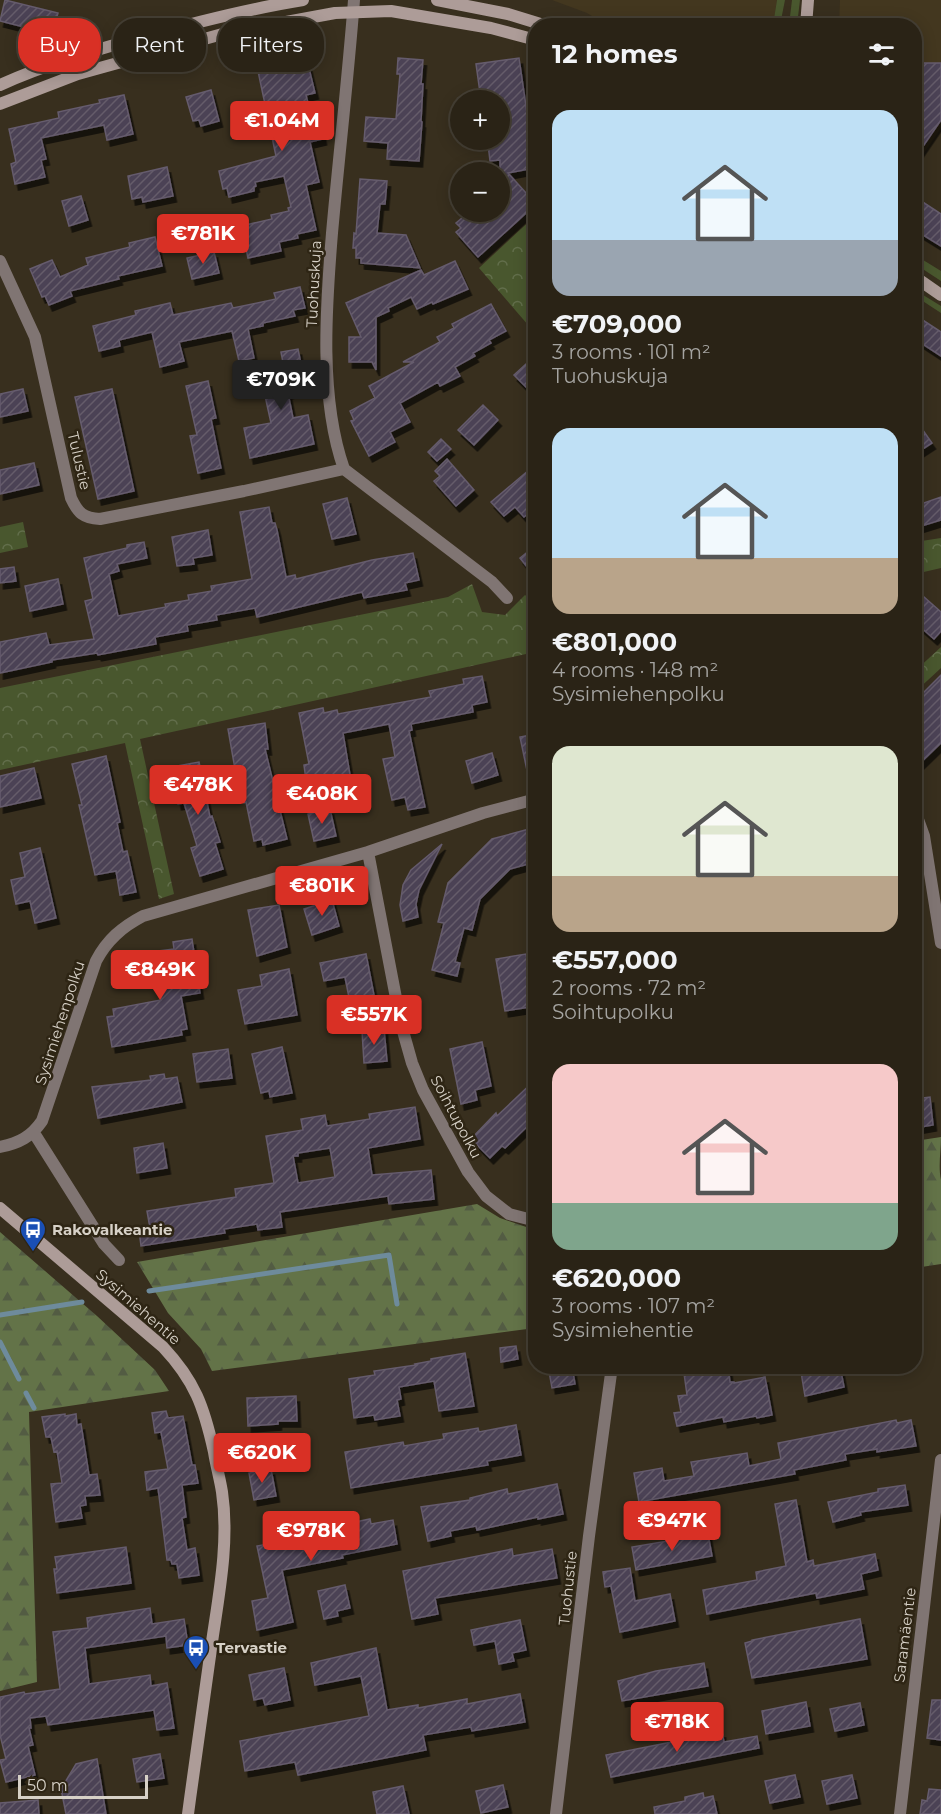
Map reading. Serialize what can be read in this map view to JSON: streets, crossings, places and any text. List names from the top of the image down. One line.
{"streets":{"main road":["Sysimiehentie"],"street":["Tuohuskuja","Tulustie","Sysimiehenpolku","Soihtupolku","Tuohustie","Saramäentie"]},"crossings":[["Tuohuskuja","Tulustie"],["Sysimiehenpolku","Soihtupolku"]],"places":{"bus stop":["Rakovalkeantie","Tervastie"]},"scale_bar":"50 m","page":{"chip":["Buy","Rent","Filters"],"heading":"12 homes","map_buttons":["+","−"],"list":[{"name":"€709,000","note":"3 rooms · 101 m² · Tuohuskuja"},{"name":"€801,000","note":"4 rooms · 148 m² · Sysimiehenpolku"},{"name":"€557,000","note":"2 rooms · 72 m² · Soihtupolku"},{"name":"€620,000","note":"3 rooms · 107 m² · Sysimiehentie"}],"price":["€1.04M","€781K","€709K","€478K","€408K","€801K","€849K","€557K","€620K","€947K","€978K","€718K"],"scale":"50 m"}}
